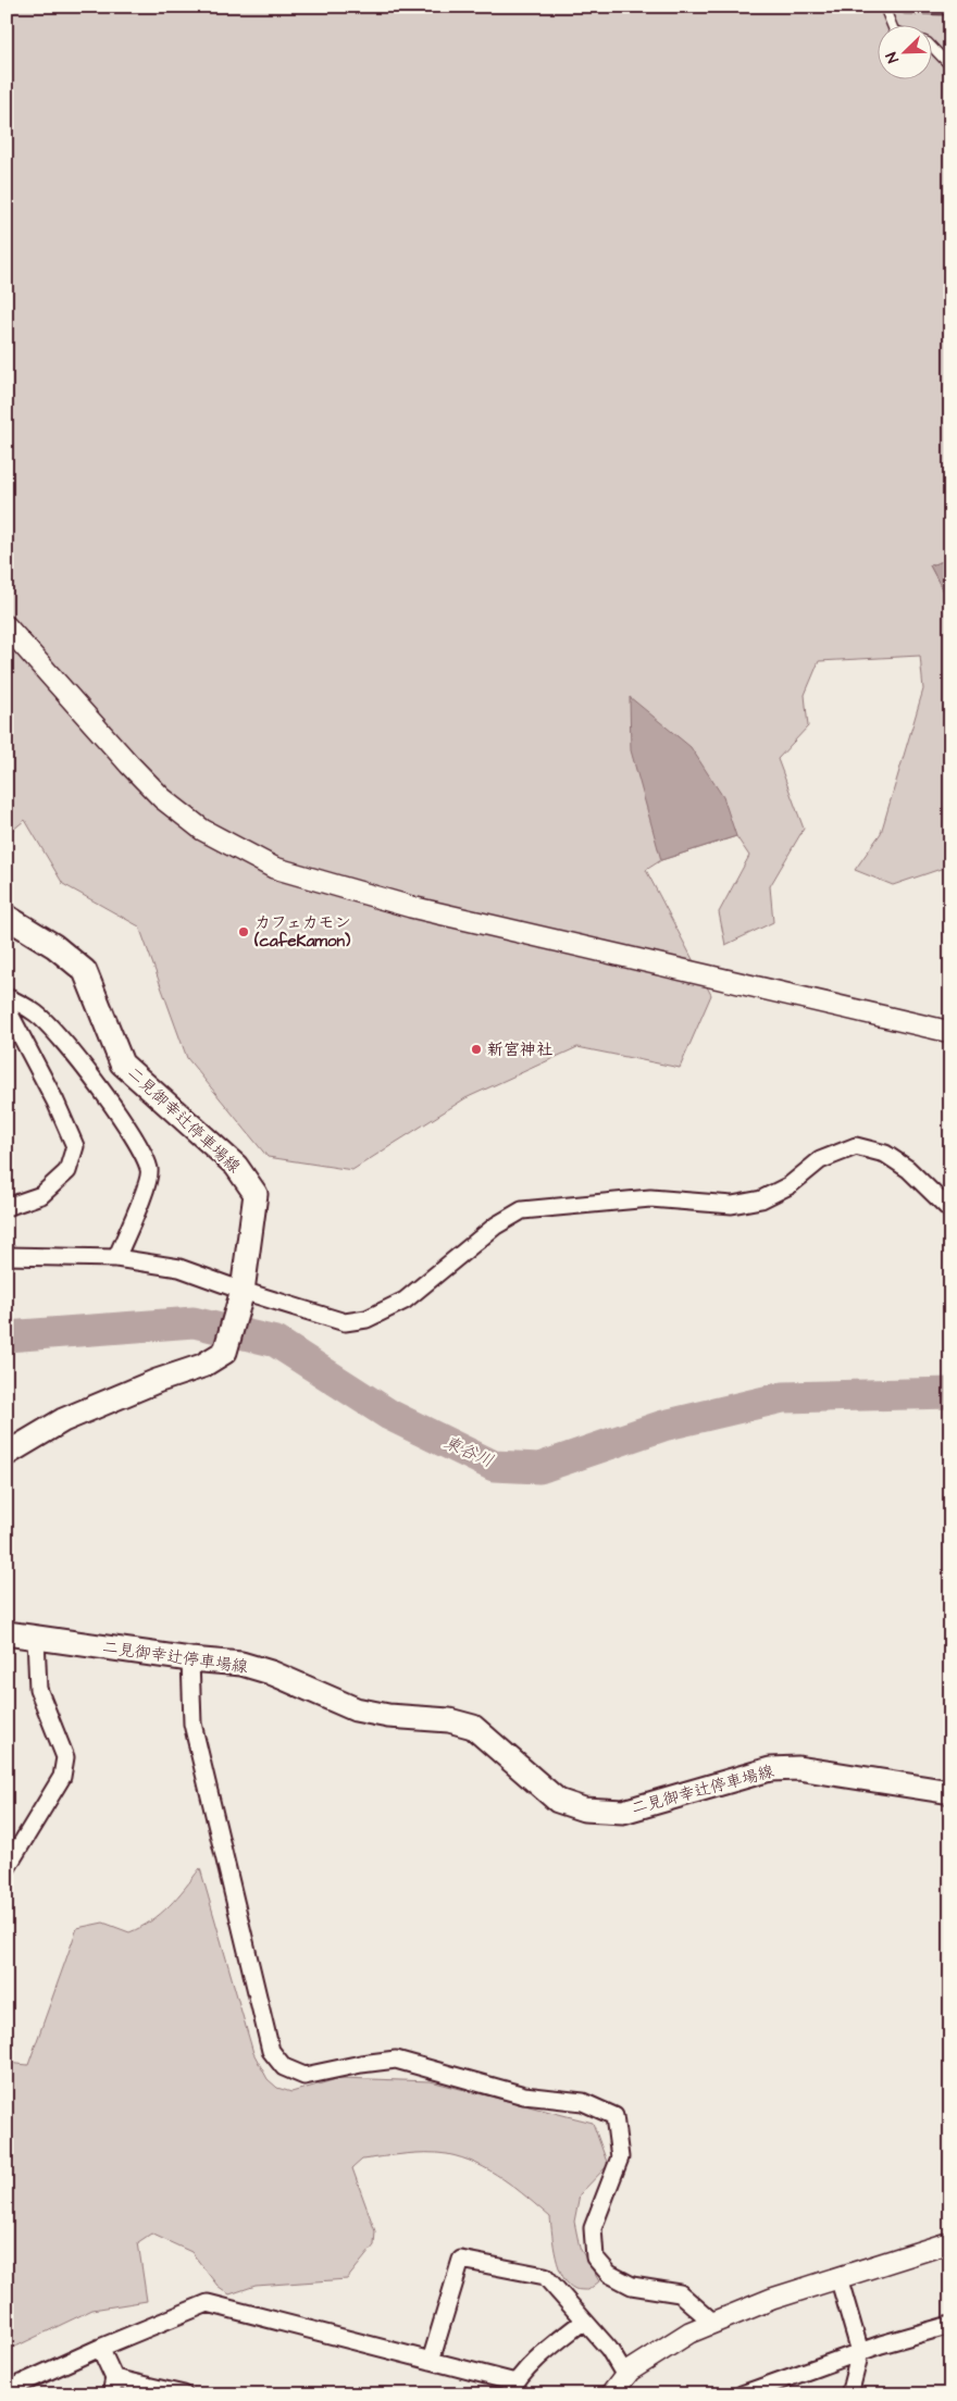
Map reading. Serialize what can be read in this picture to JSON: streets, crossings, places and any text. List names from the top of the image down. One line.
{"streets":{"main road":["二見御幸辻停車場線"]},"water":["東谷川"],"places":["カフェカモン (cafeKamon)","新宮神社"],"north":"bottom left"}
